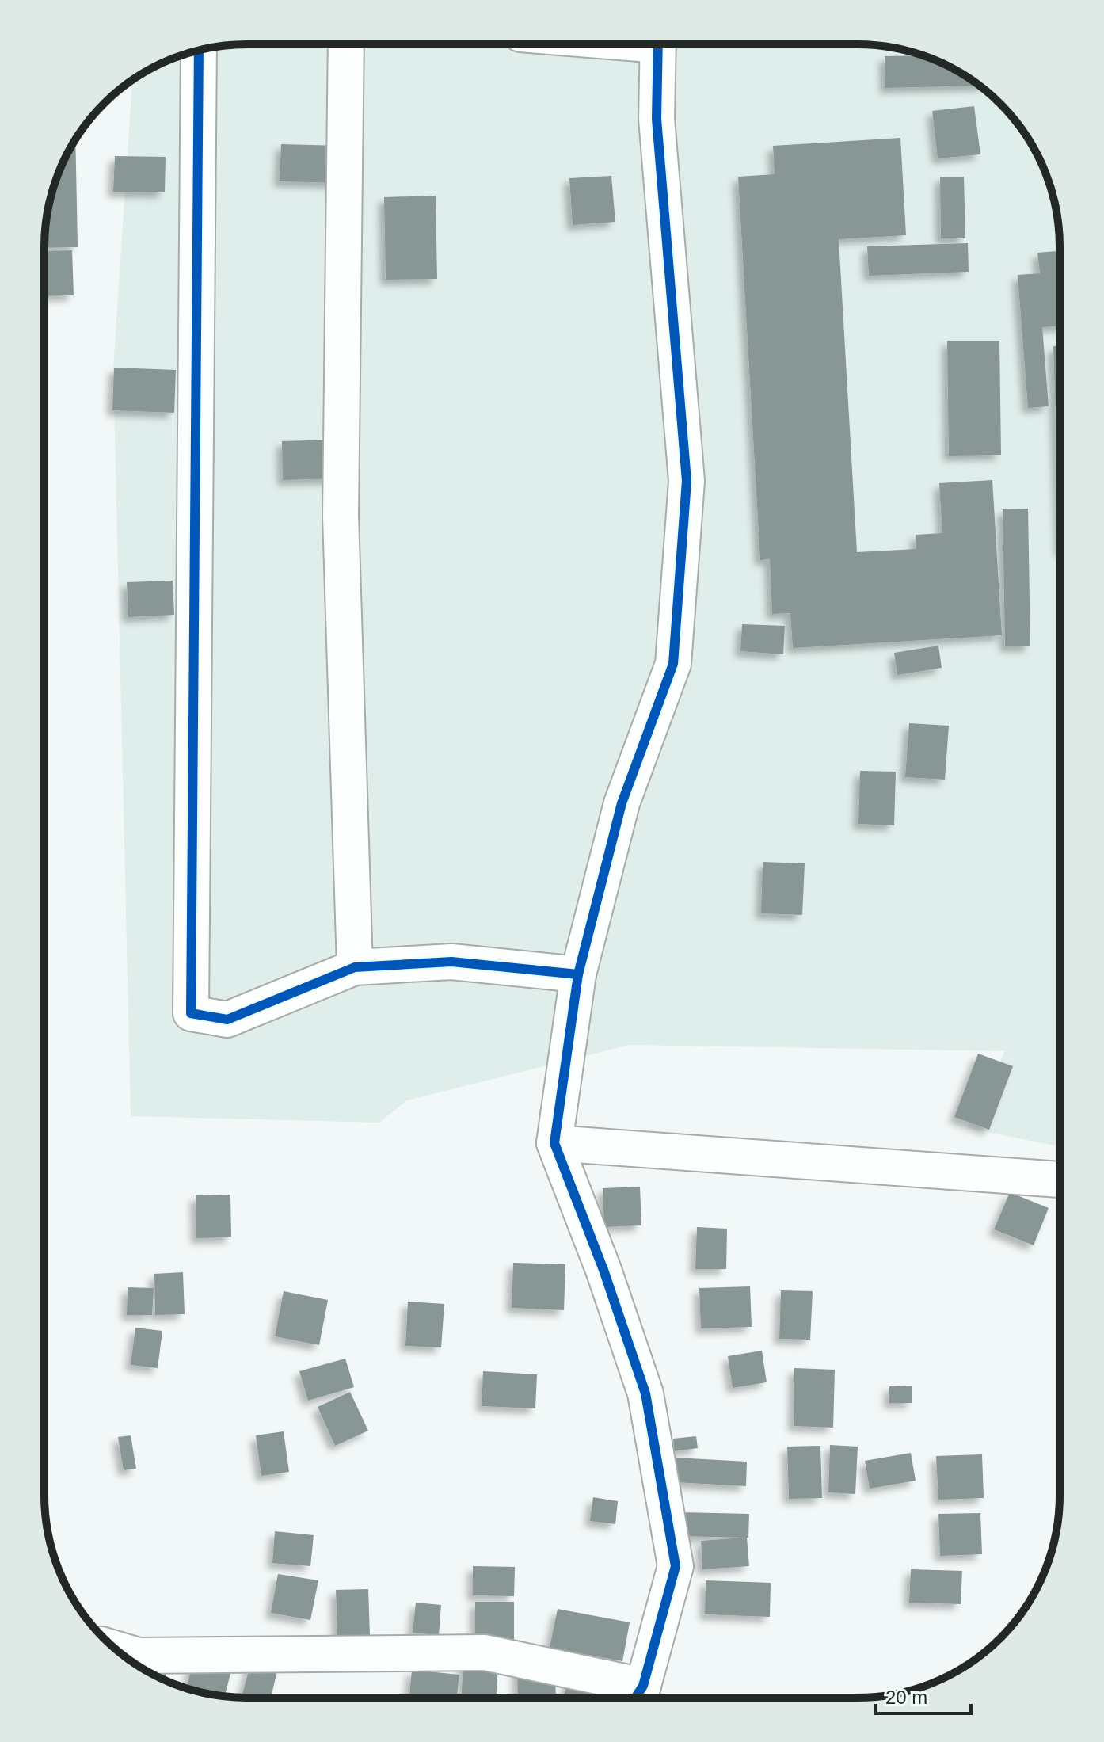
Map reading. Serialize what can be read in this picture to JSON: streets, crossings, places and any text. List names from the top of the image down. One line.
{"scale_bar":"20 m"}
